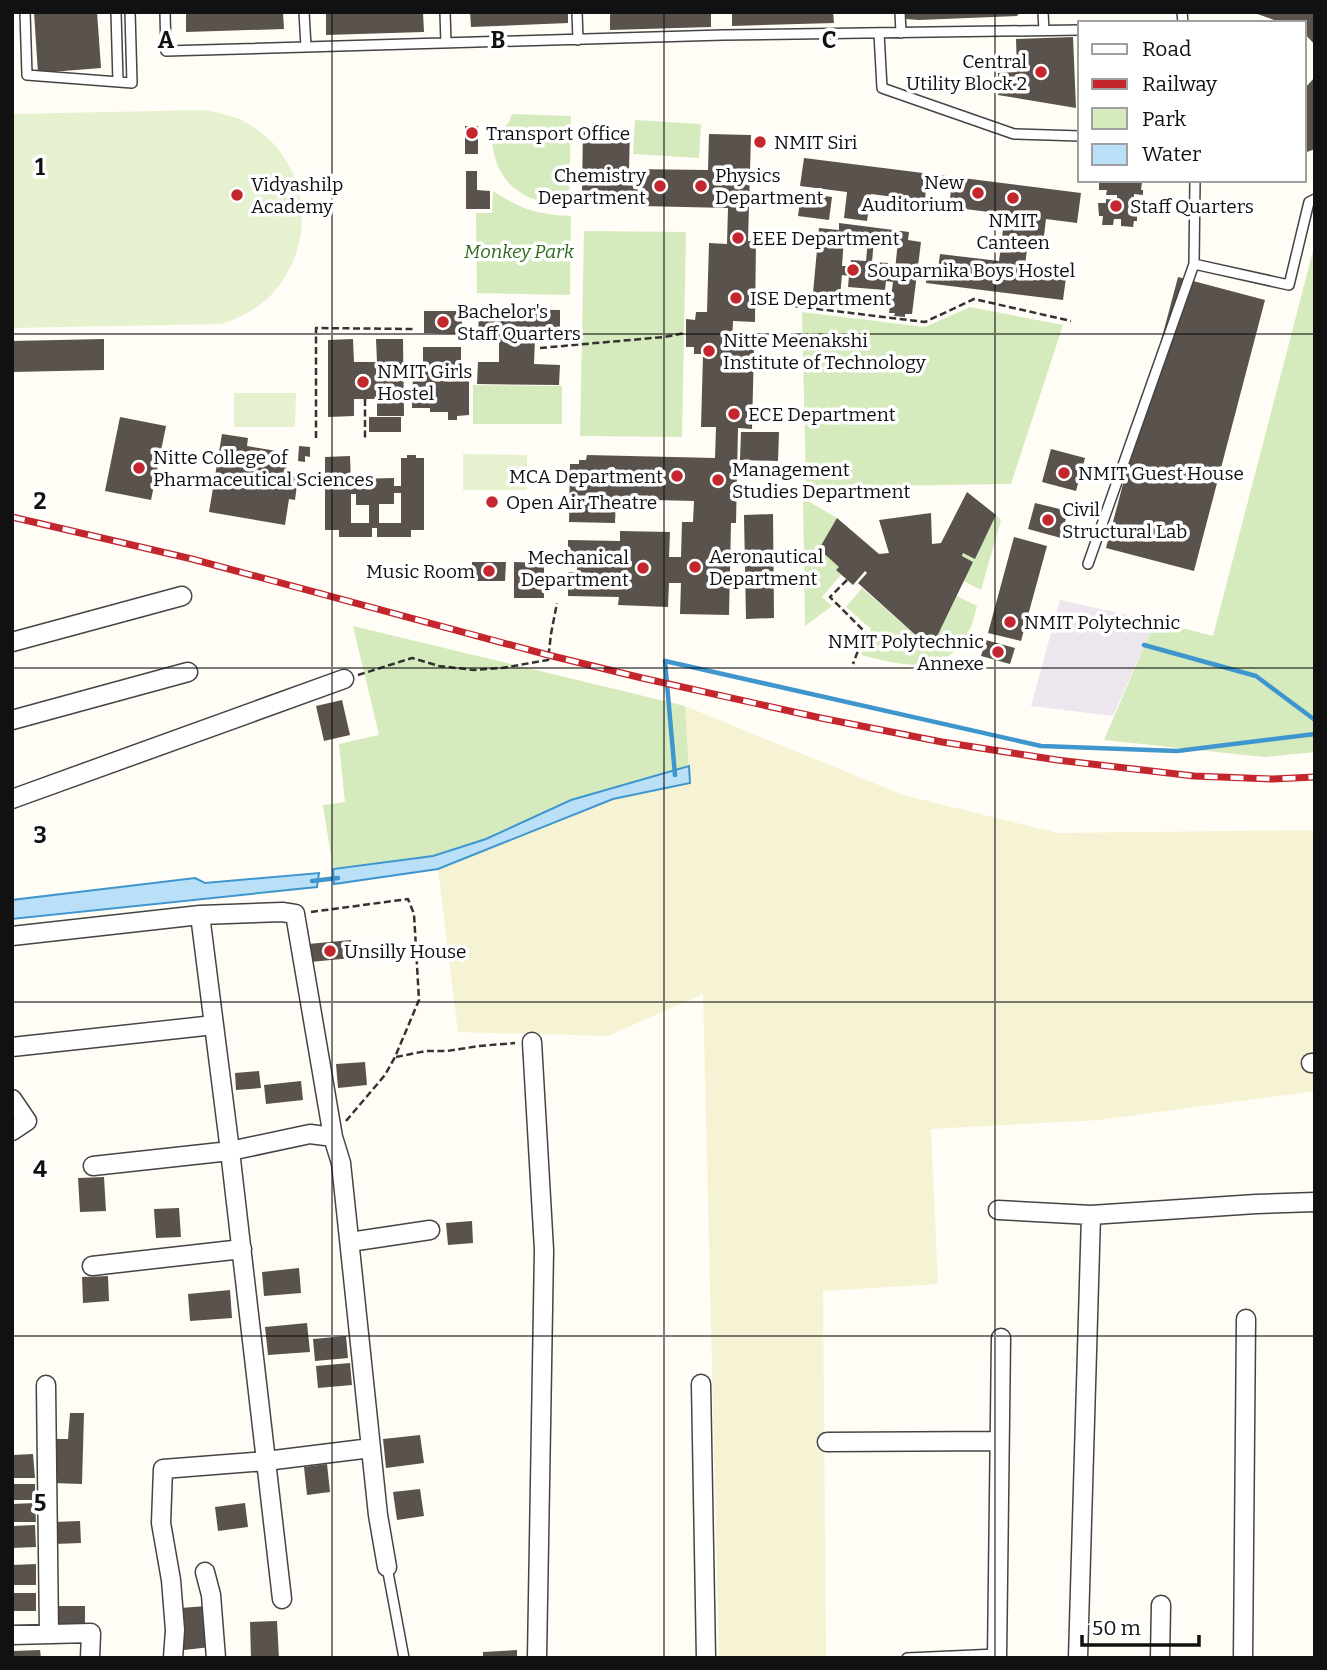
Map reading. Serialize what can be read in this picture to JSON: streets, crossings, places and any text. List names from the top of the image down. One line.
{"parks":["Monkey Park"],"places":["Central Utility Block 2","Transport Office","NMIT Siri","Chemistry Department","Physics Department","New Auditorium","Vidyashilp Academy","NMIT Canteen","Staff Quarters","EEE Department","Souparnika Boys Hostel","ISE Department","Bachelor's Staff Quarters","Nitte Meenakshi Institute of Technology","NMIT Girls Hostel","ECE Department","Nitte College of Pharmaceutical Sciences","NMIT Guest House","MCA Department","Management Studies Department","Open Air Theatre","Civil Structural Lab","Aeronautical Department","Mechanical Department","Music Room","NMIT Polytechnic","NMIT Polytechnic Annexe","Unsilly House"],"legend":["Road","Railway","Park","Water"],"scale_bar":"50 m","grid":{"columns":["A","B","C"],"rows":["1","2","3","4","5"]}}
